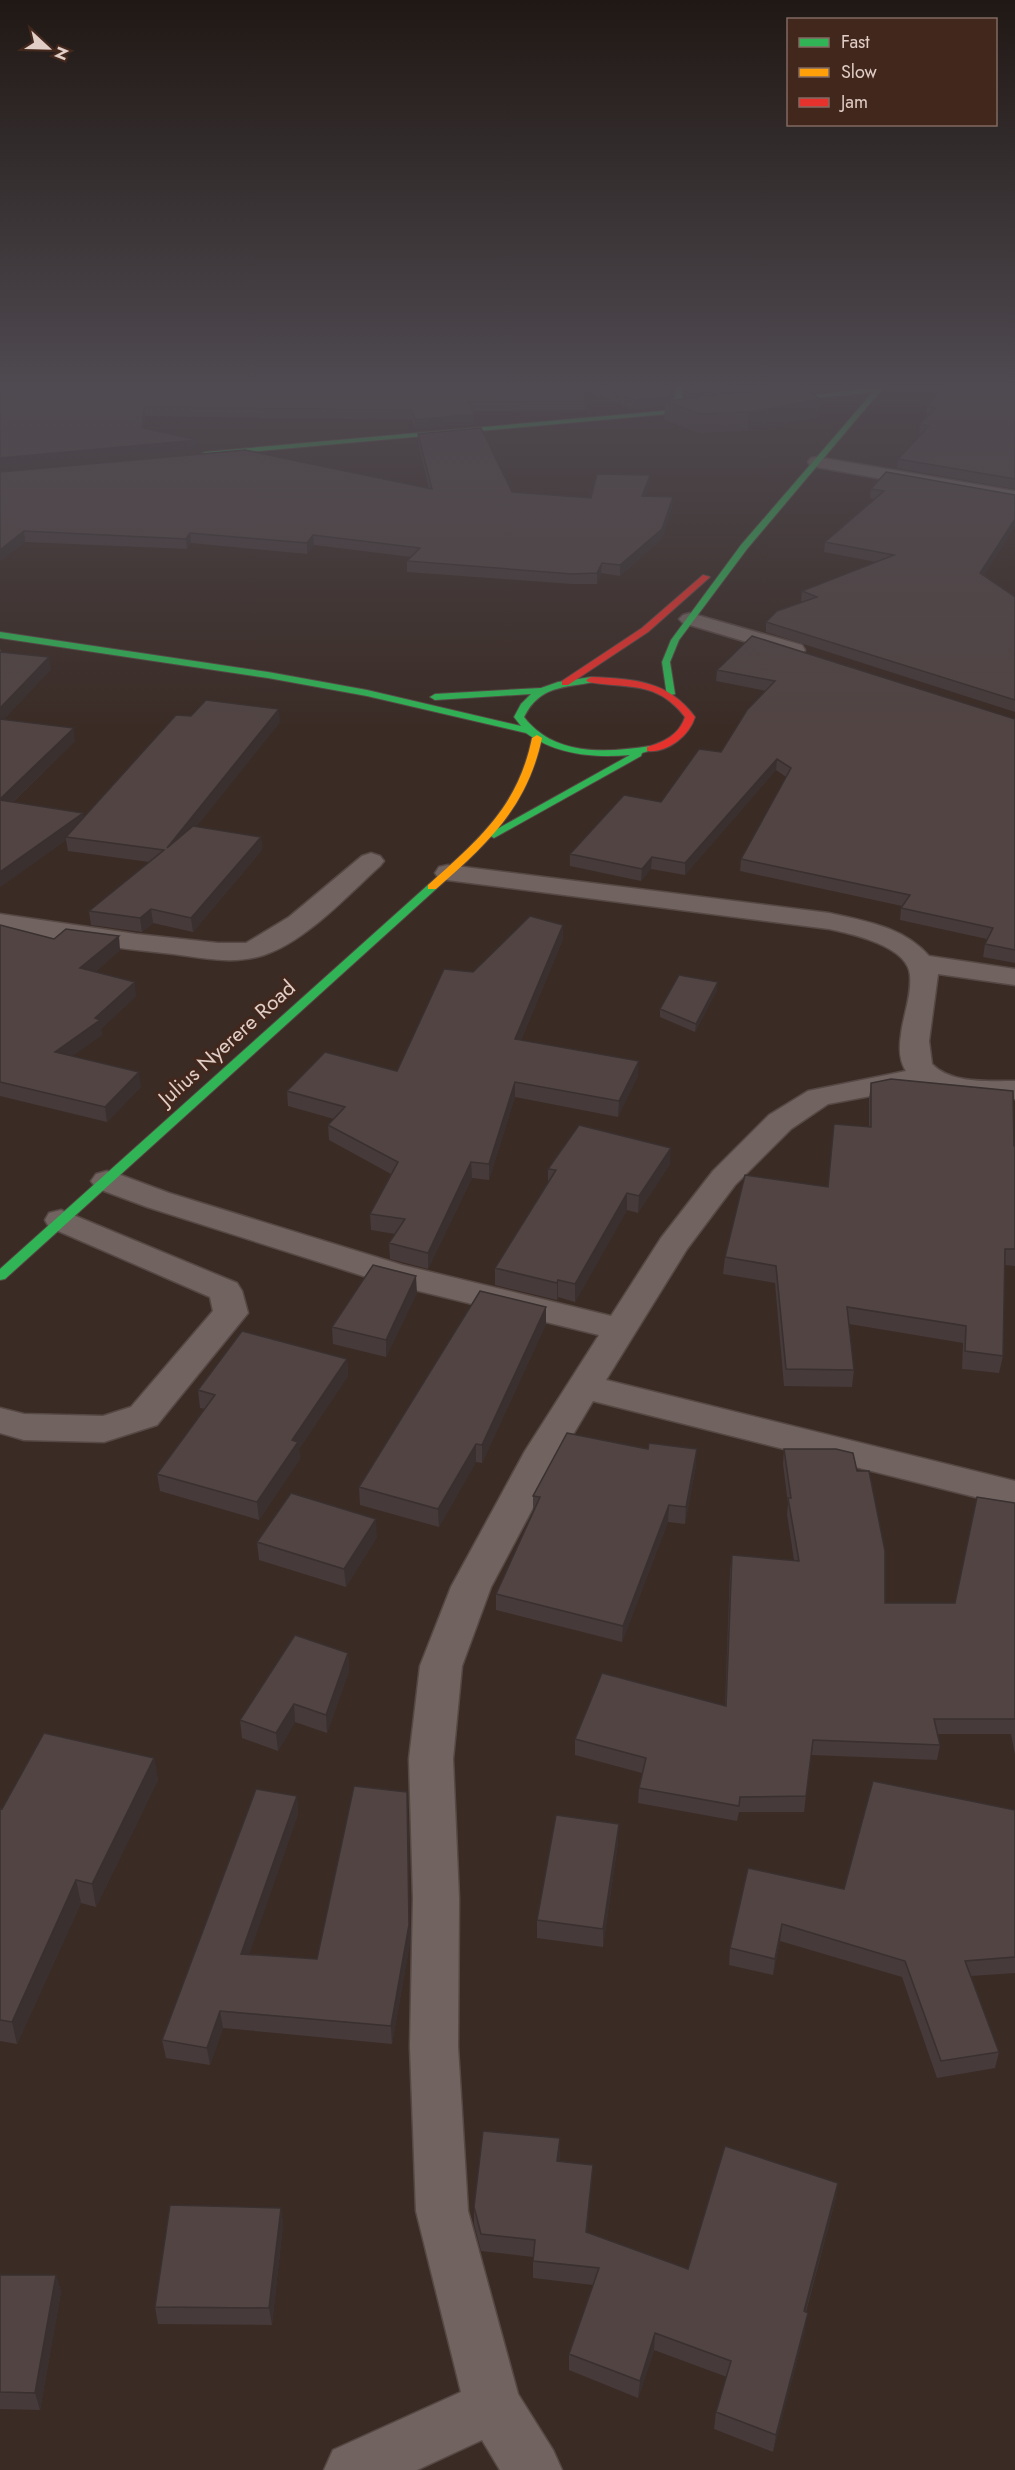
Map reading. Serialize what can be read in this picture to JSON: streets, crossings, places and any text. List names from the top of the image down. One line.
{"streets":{"main road":["Julius Nyerere Road"]},"legend":["Fast","Slow","Jam"],"north":"right"}
